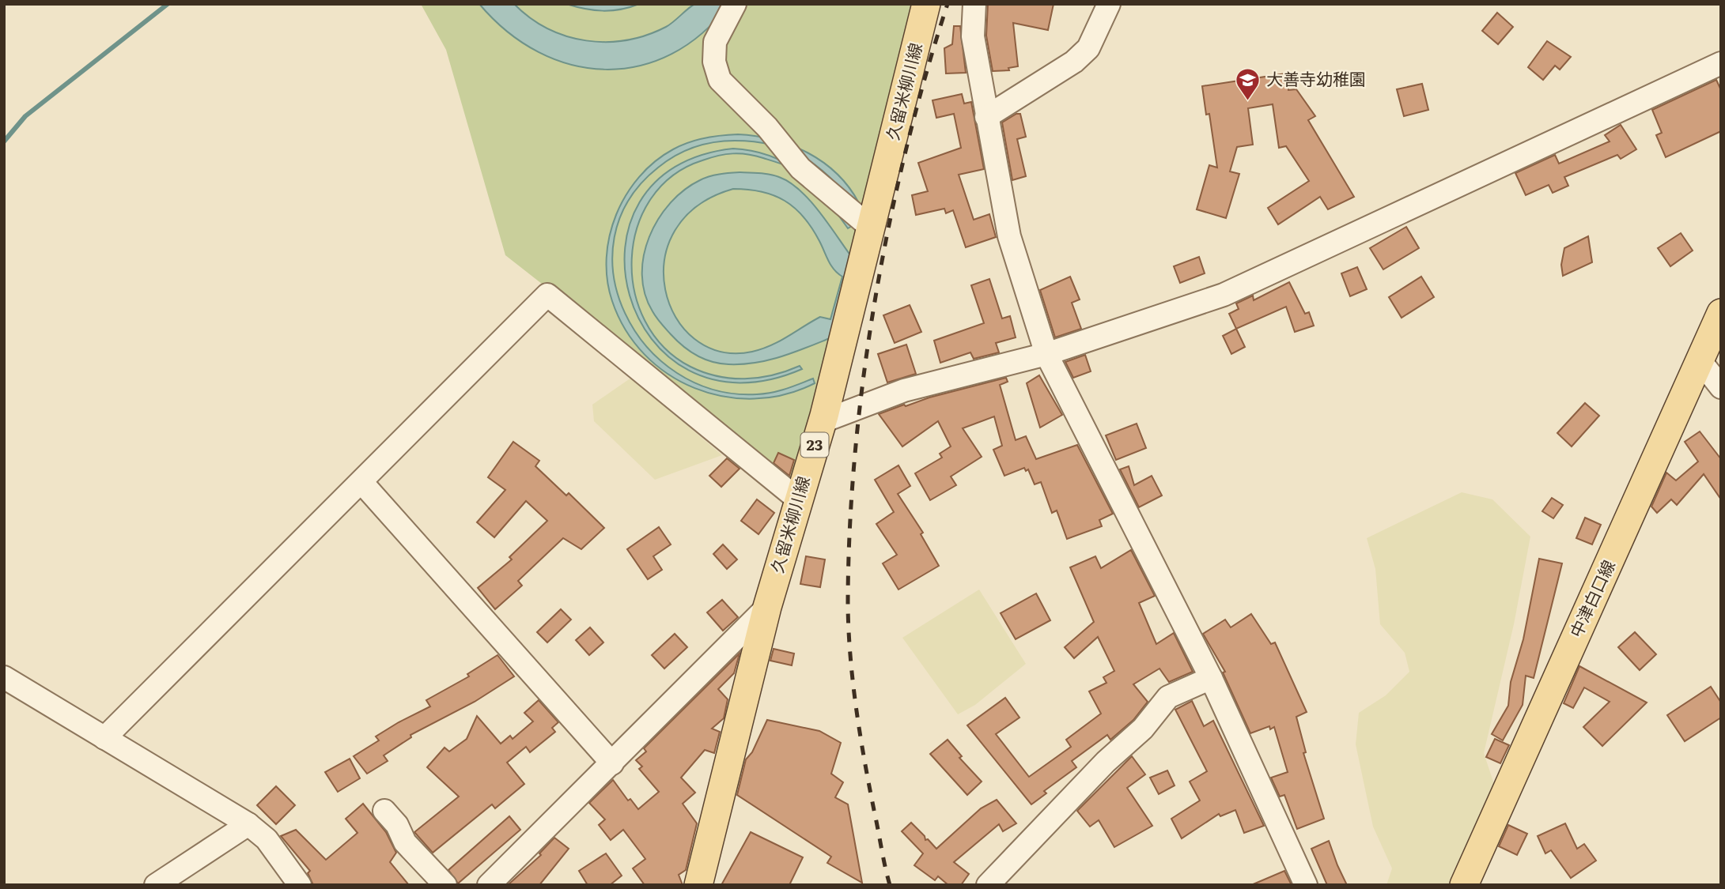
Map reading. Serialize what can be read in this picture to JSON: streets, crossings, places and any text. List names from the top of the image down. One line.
{"streets":{"main road":["久留米柳川線","23","中津白口線"]},"places":{"school or university":["大善寺幼稚園"]}}
